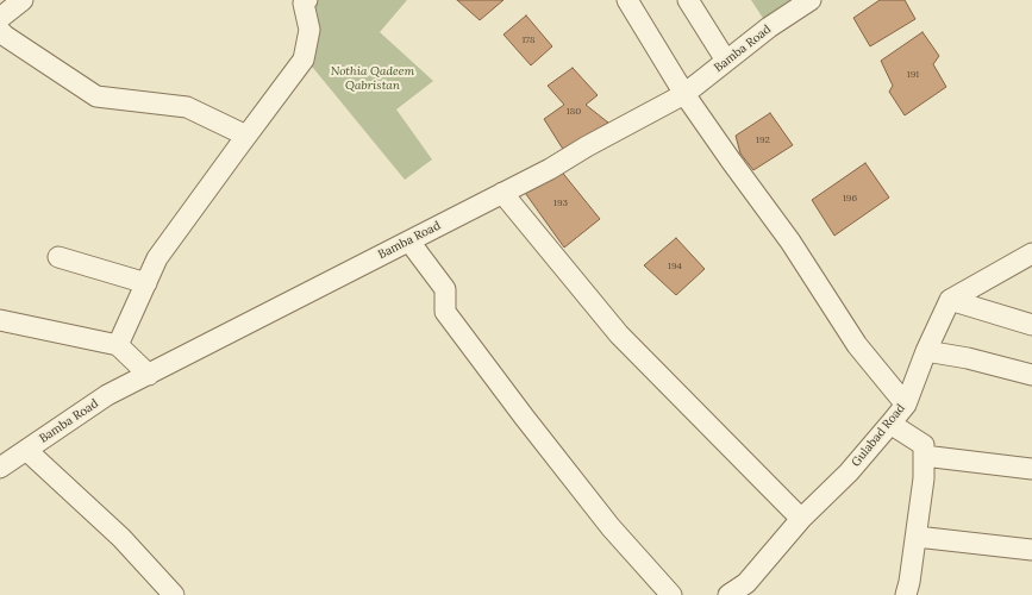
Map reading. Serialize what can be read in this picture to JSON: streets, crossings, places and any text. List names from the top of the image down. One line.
{"streets":{"street":["Bamba Road","Gulabad Road"]},"parks":["Nothia Qadeem Qabristan"],"house_numbers":["178","191","180","192","196","193","194"]}
